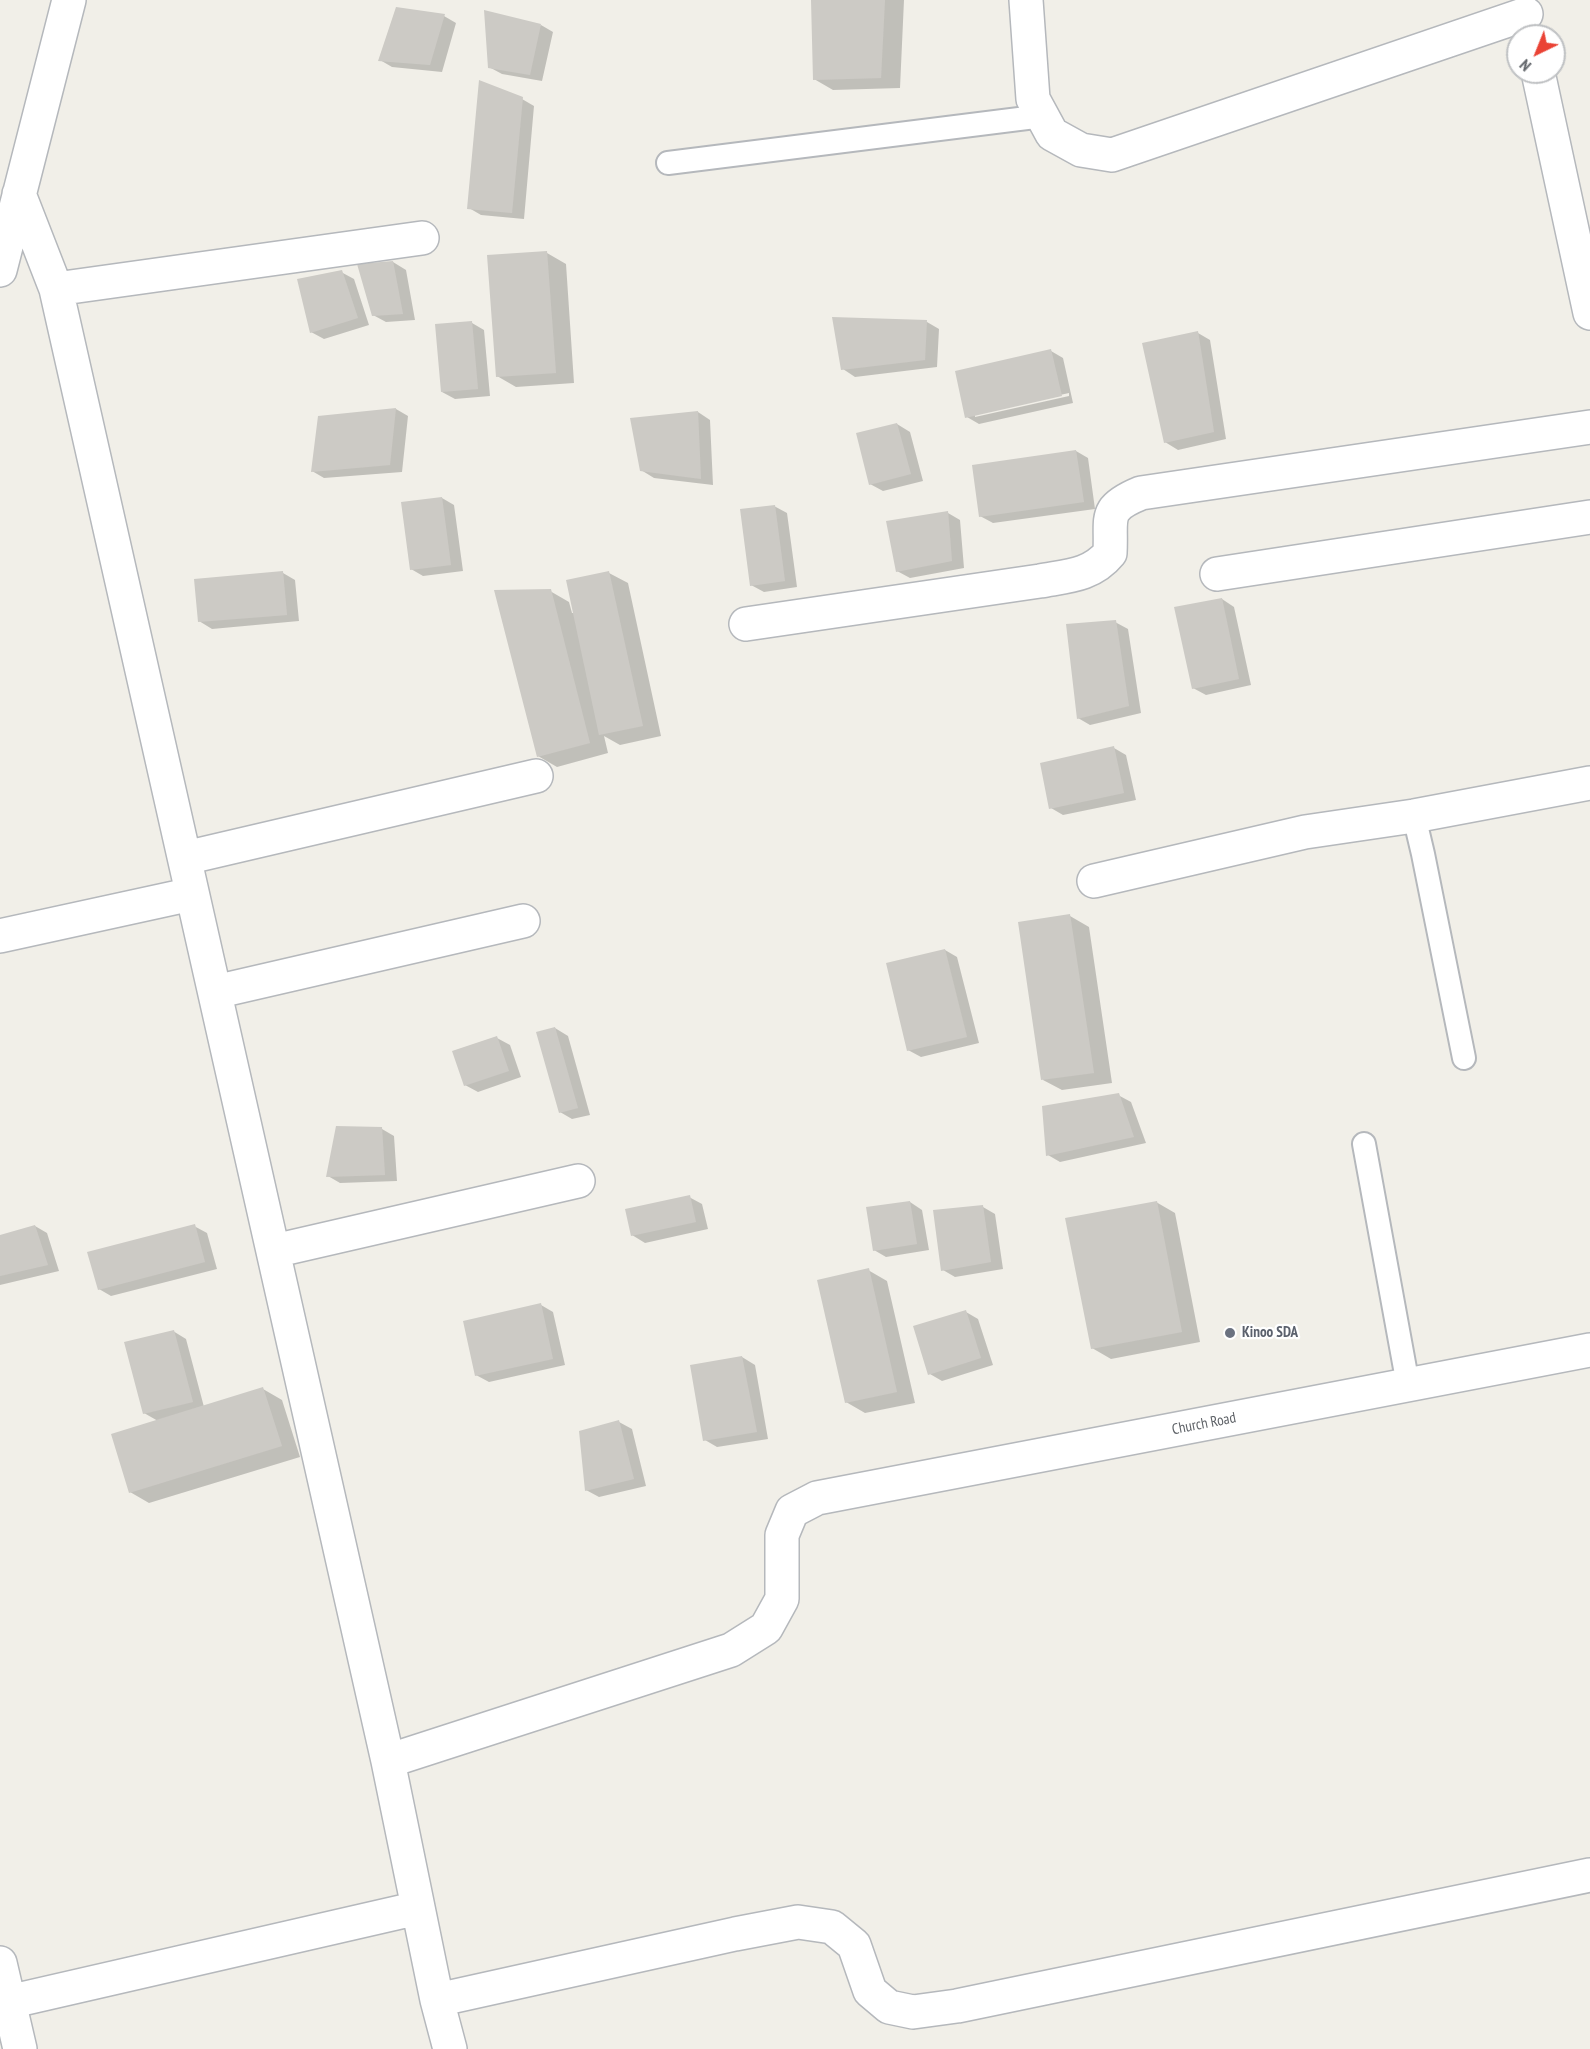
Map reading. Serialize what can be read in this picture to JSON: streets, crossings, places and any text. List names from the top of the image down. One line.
{"streets":{"street":["Church Road"]},"places":["Kinoo SDA"],"north":"bottom left"}
